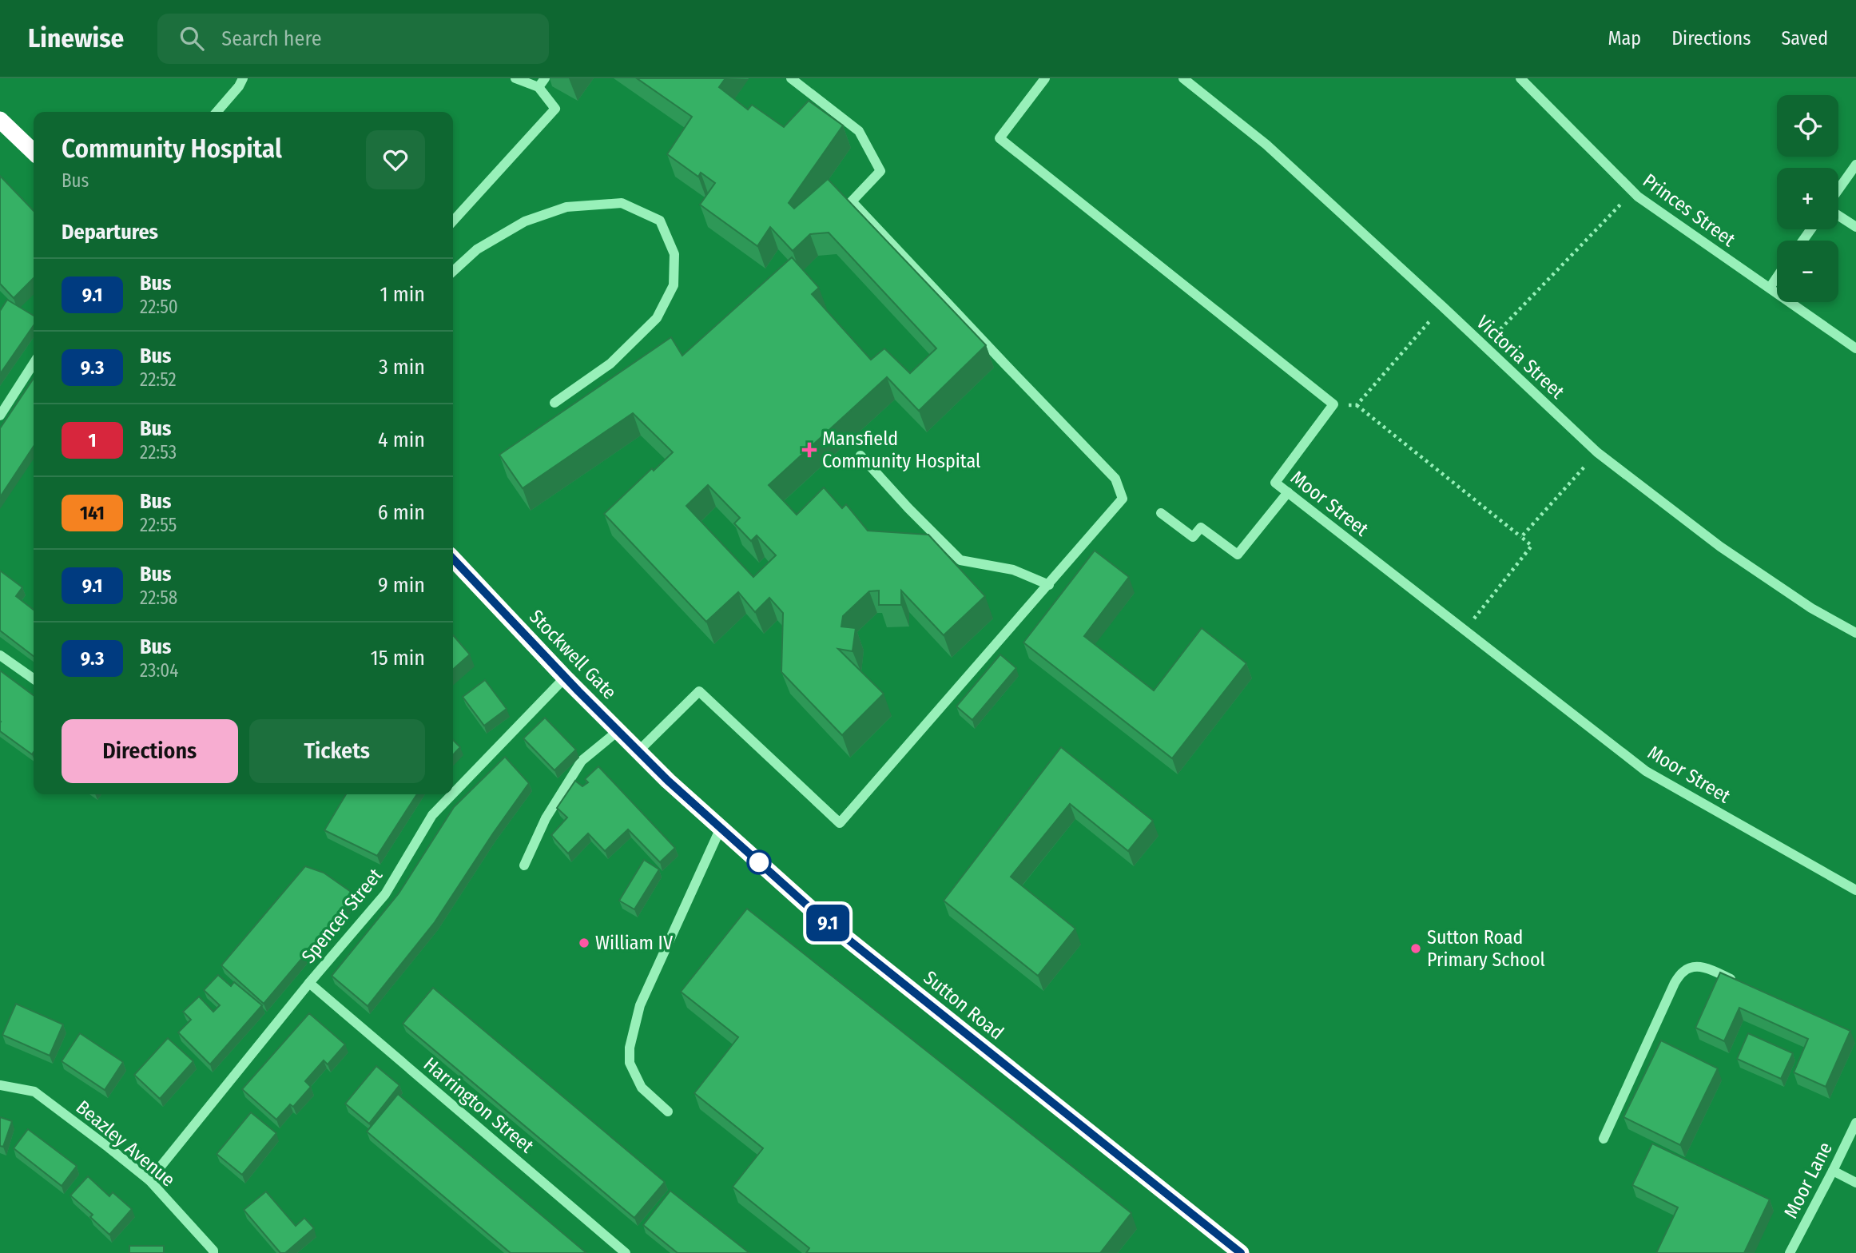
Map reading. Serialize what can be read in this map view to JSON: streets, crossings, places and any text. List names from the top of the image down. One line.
{"streets":{"highway":["Stockwell Gate","Sutton Road"],"street":["Princes Street","Victoria Street","Moor Street","Spencer Street","Harrington Street","Beazley Avenue","Moor Lane"]},"crossings":[["Stockwell Gate","Spencer Street"],["Stockwell Gate","Sutton Road"],["Spencer Street","Harrington Street"],["Spencer Street","Beazley Avenue"]],"places":{"health":["Mansfield Community Hospital"],"other":["William IV","Sutton Road Primary School"]},"lines":["bus line 9.1"],"page":{"header":"Linewise","search":"Search here","nav":["Map","Directions","Saved"],"on_map":"9.1","map_buttons":["+","−"],"heading":[["Community Hospital","Bus"],"Departures"],"list":[{"mark":"9.1","name":"Bus","note":"22:50","value":"1 min"},{"mark":"9.3","name":"Bus","note":"22:52","value":"3 min"},{"mark":"1","name":"Bus","note":"22:53","value":"4 min"},{"mark":"141","name":"Bus","note":"22:55","value":"6 min"},{"mark":"9.1","name":"Bus","note":"22:58","value":"9 min"},{"mark":"9.3","name":"Bus","note":"23:04","value":"15 min"}],"buttons":["Directions","Tickets"]}}
